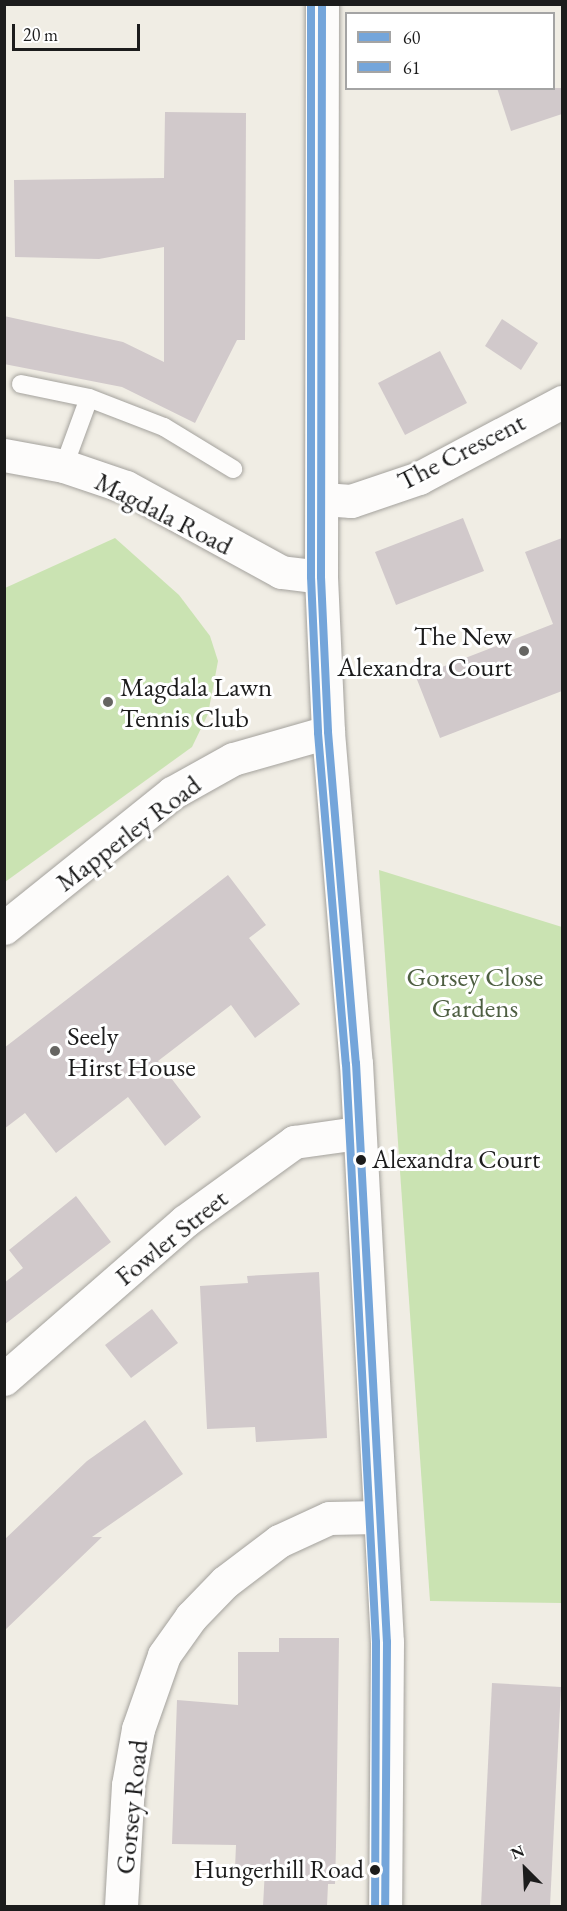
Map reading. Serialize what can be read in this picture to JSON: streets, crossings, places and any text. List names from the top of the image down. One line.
{"streets":{"street":["The Crescent","Magdala Road","Mapperley Road","Fowler Street","Gorsey Road"]},"parks":["Gorsey Close Gardens"],"places":["The New Alexandra Court","Magdala Lawn Tennis Club","Seely Hirst House","Alexandra Court","Hungerhill Road"],"lines":["transit line 60","transit line 61"],"legend":["60","61"],"scale_bar":"20 m","north":"top left"}
